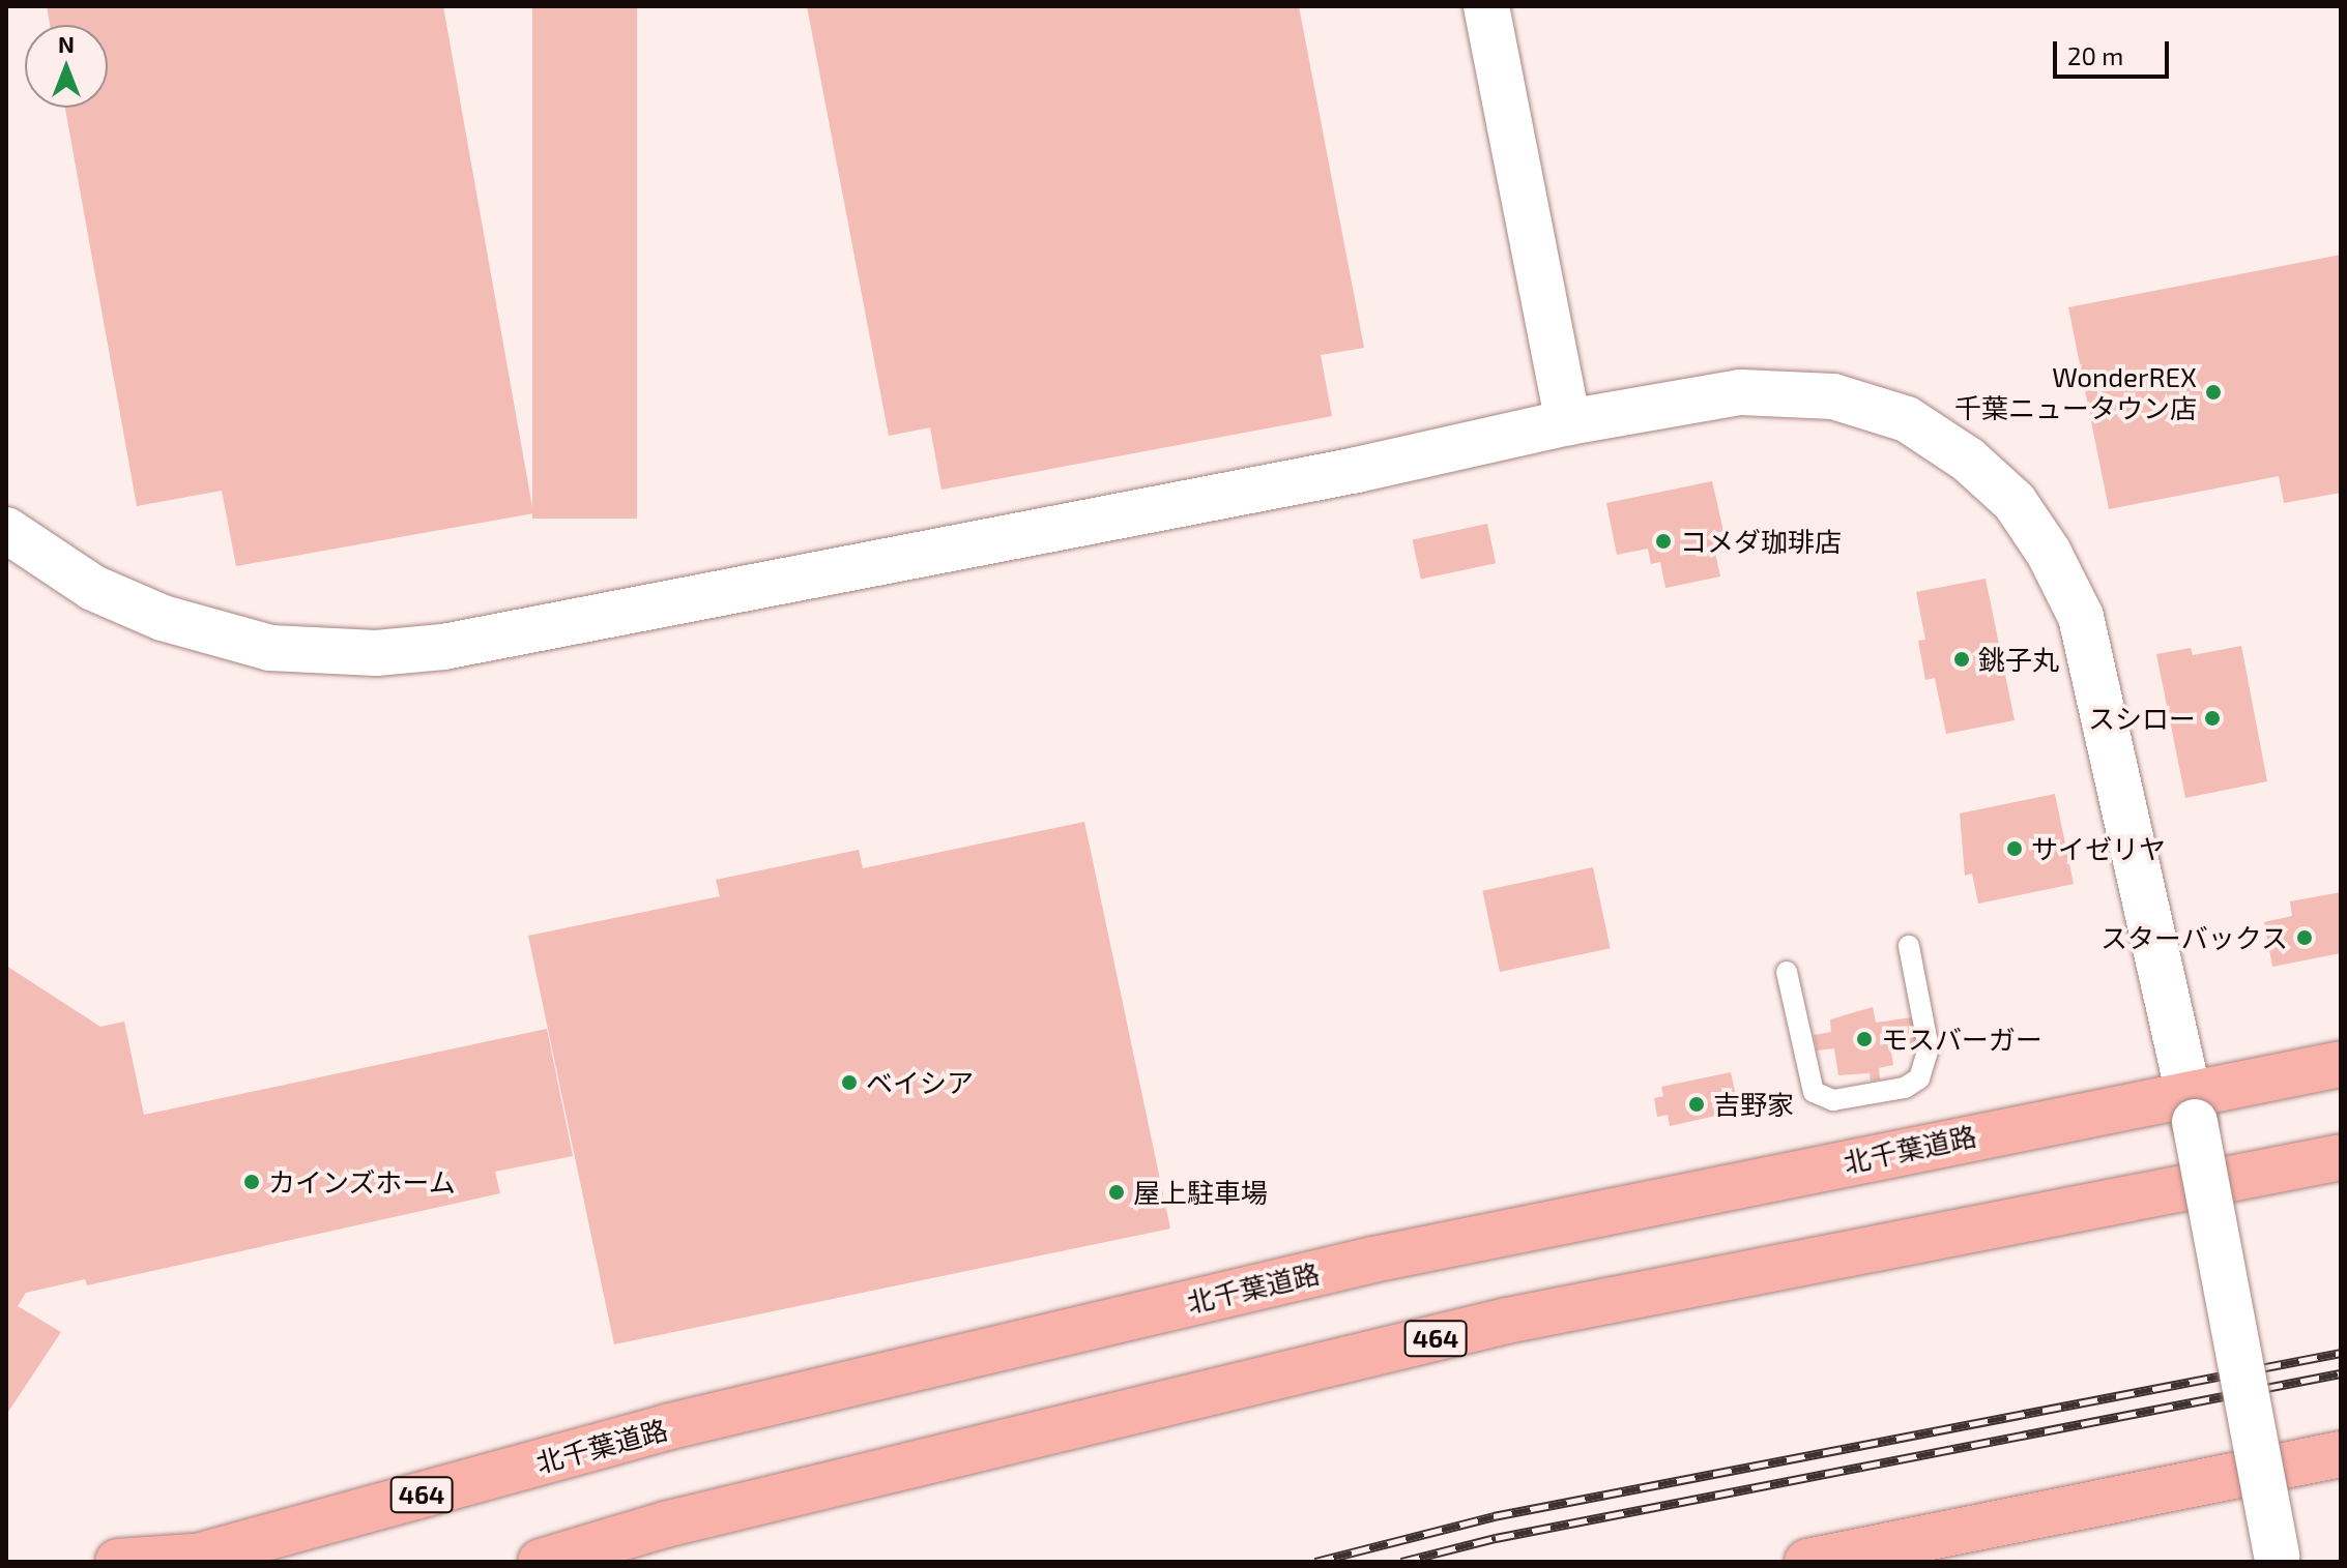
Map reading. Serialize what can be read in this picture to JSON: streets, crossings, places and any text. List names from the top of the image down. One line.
{"streets":{"highway":["北千葉道路","464"]},"places":["WonderREX 千葉ニュータウン店","コメダ珈琲店","銚子丸","スシロー","サイゼリヤ","スターバックス","モスバーガー","ベイシア","吉野家","カインズホーム","屋上駐車場"],"scale_bar":"20 m","north":"top"}
